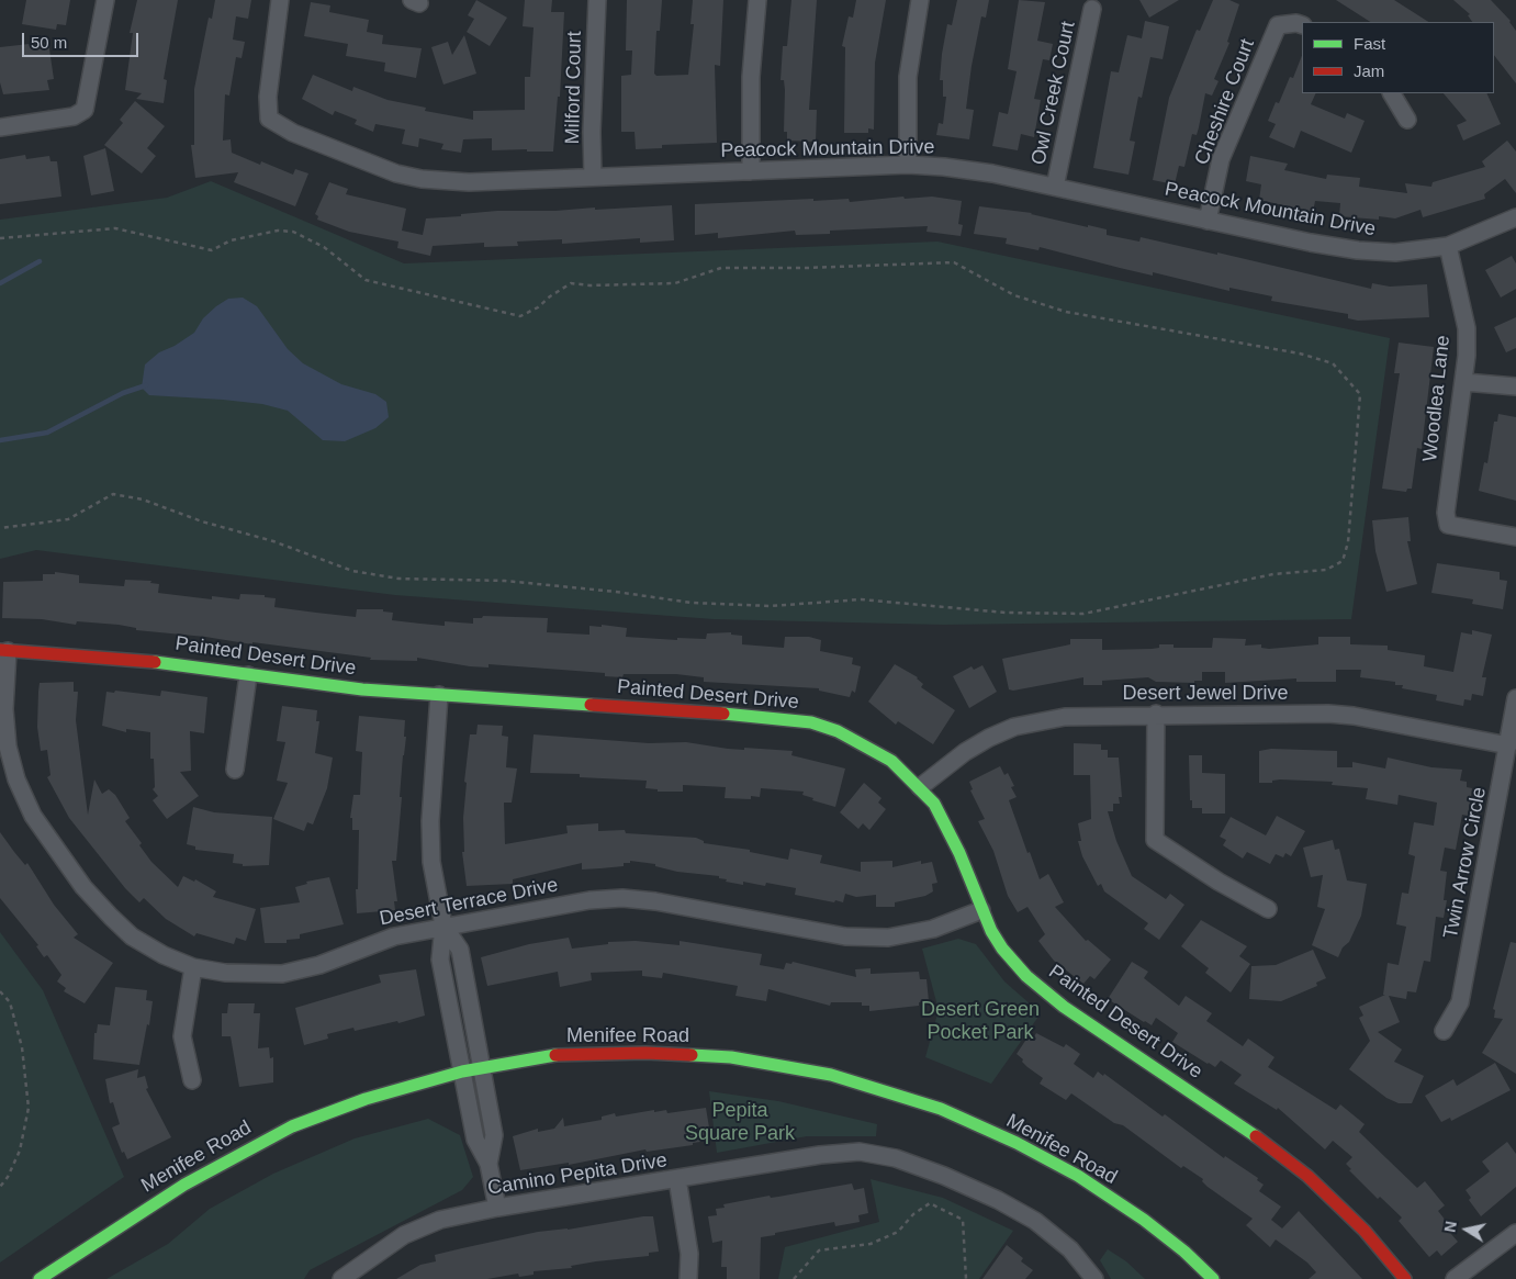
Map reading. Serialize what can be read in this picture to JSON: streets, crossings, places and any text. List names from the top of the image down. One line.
{"streets":{"street":["Milford Court","Owl Creek Court","Cheshire Court","Peacock Mountain Drive","Woodlea Lane","Painted Desert Drive","Desert Jewel Drive","Twin Arrow Circle","Desert Terrace Drive","Menifee Road","Camino Pepita Drive"]},"crossings":[["Milford Court","Peacock Mountain Drive"],["Owl Creek Court","Peacock Mountain Drive"],["Cheshire Court","Peacock Mountain Drive"],["Peacock Mountain Drive","Woodlea Lane"],["Painted Desert Drive","Desert Jewel Drive"],["Painted Desert Drive","Desert Terrace Drive"],["Desert Jewel Drive","Twin Arrow Circle"]],"parks":["Desert Green Pocket Park","Pepita Square Park"],"legend":["Fast","Jam"],"scale_bar":"50 m","north":"left"}
